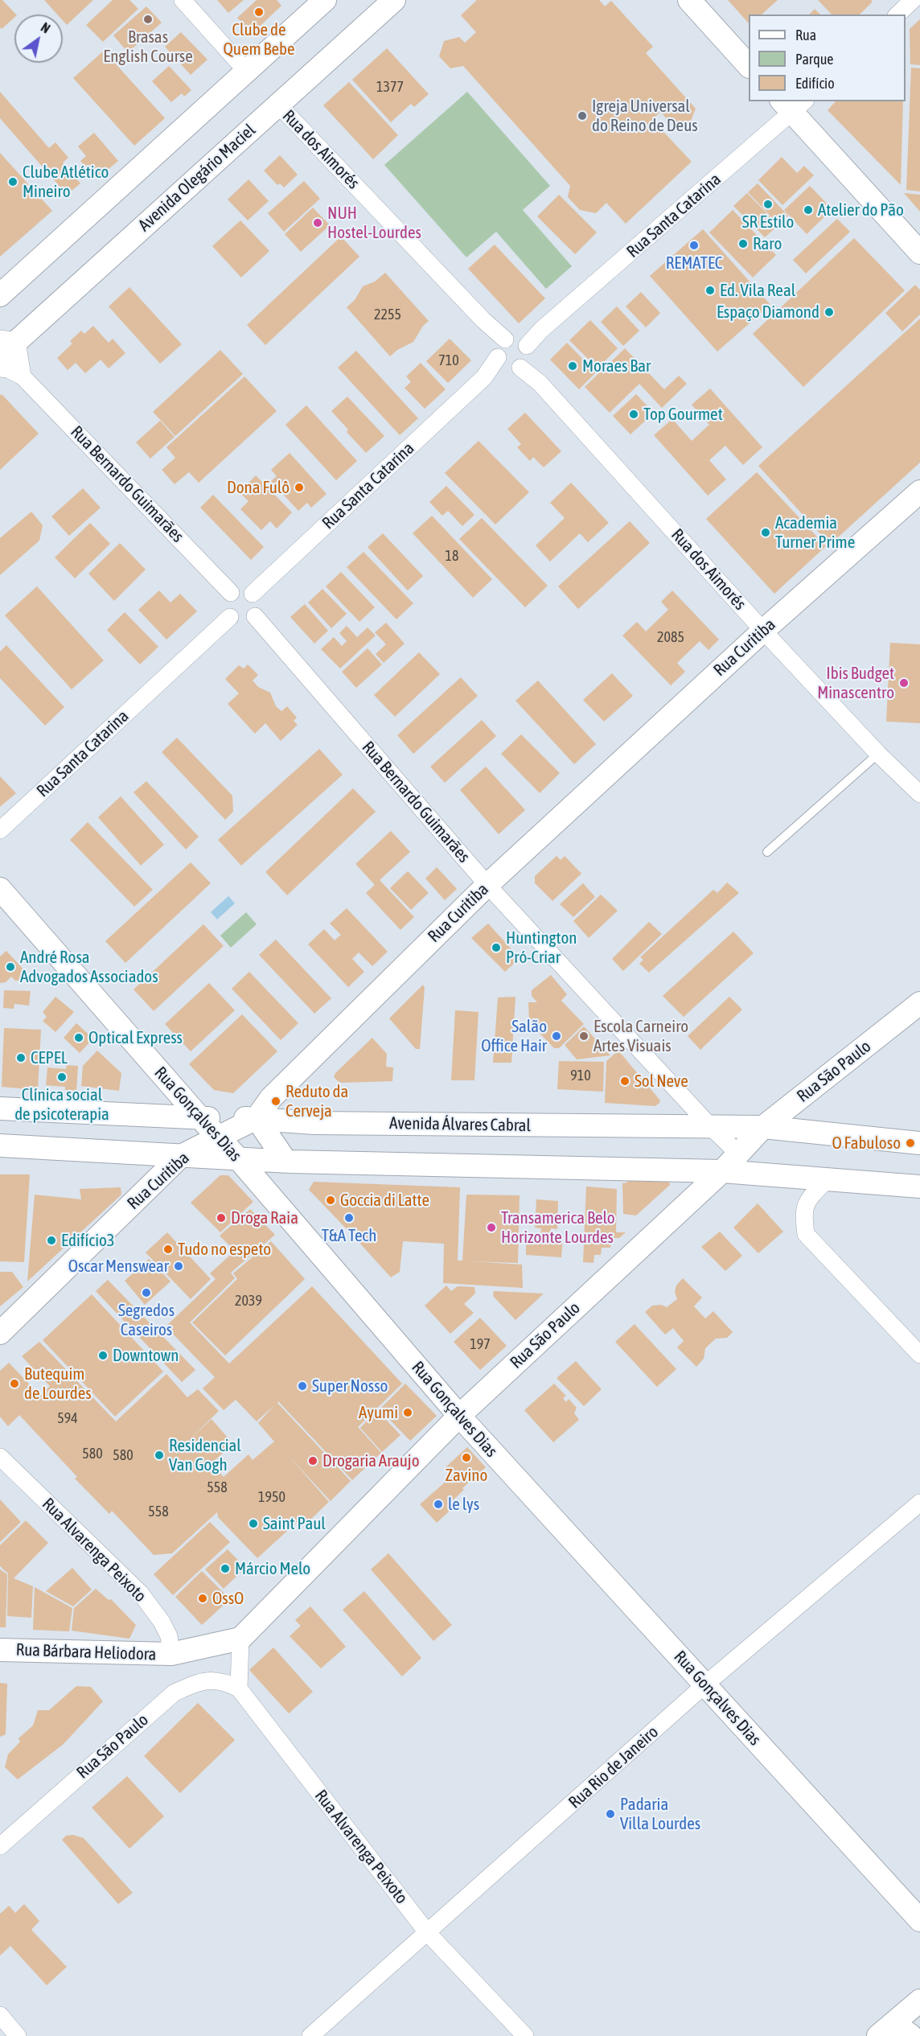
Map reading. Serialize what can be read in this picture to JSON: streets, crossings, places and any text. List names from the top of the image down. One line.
{"streets":{"street":["Rua dos Aimorés","Avenida Olegário Maciel","Rua Santa Catarina","Rua Bernardo Guimarães","Rua Curitiba","Rua São Paulo","Rua Gonçalves Dias","Avenida Álvares Cabral","Rua Alvarenga Peixoto","Rua Bárbara Heliodora","Rua Rio de Janeiro"]},"crossings":[["Rua dos Aimorés","Avenida Olegário Maciel"],["Rua dos Aimorés","Rua Santa Catarina"],["Rua dos Aimorés","Rua Curitiba"],["Rua Santa Catarina","Rua Bernardo Guimarães"],["Rua Bernardo Guimarães","Rua Curitiba"],["Rua Bernardo Guimarães","Rua São Paulo"],["Rua Bernardo Guimarães","Avenida Álvares Cabral"],["Rua Curitiba","Rua Gonçalves Dias"],["Rua Curitiba","Avenida Álvares Cabral"],["Rua São Paulo","Rua Gonçalves Dias"],["Rua São Paulo","Avenida Álvares Cabral"],["Rua São Paulo","Rua Alvarenga Peixoto"],["Rua Gonçalves Dias","Avenida Álvares Cabral"],["Rua Gonçalves Dias","Rua Rio de Janeiro"],["Rua Alvarenga Peixoto","Rua Bárbara Heliodora"],["Rua Alvarenga Peixoto","Rua Rio de Janeiro"]],"places":["Clube de Quem Bebe","Brasas English Course","Igreja Universal do Reino de Deus","Clube Atlético Mineiro","SR Estilo","Atelier do Pão","NUH Hostel-Lourdes","Raro","REMATEC","Ed. Vila Real","Espaço Diamond","Moraes Bar","Top Gourmet","Dona Fulô","Academia Turner Prime","Ibis Budget Minascentro","Huntington Pró-Criar","André Rosa Advogados Associados","Salão Office Hair","Escola Carneiro Artes Visuais","Optical Express","CEPEL","Clínica social de psicoterapia","Sol Neve","Reduto da Cerveja","O Fabuloso","Goccia di Latte","Droga Raia","T&A Tech","Transamerica Belo Horizonte Lourdes","Edifício3","Tudo no espeto","Oscar Menswear","Segredos Caseiros","Downtown","Butequim de Lourdes","Super Nosso","Ayumi","Residencial Van Gogh","Zavino","Drogaria Araujo","le lys","Saint Paul","Márcio Melo","OssO","Padaria Villa Lourdes"],"house_numbers":["1377","2255","710","18","2085","910","2039","197","594","580","580","558","1950","558"],"legend":["Rua","Parque","Edifício"],"north":"top right"}
